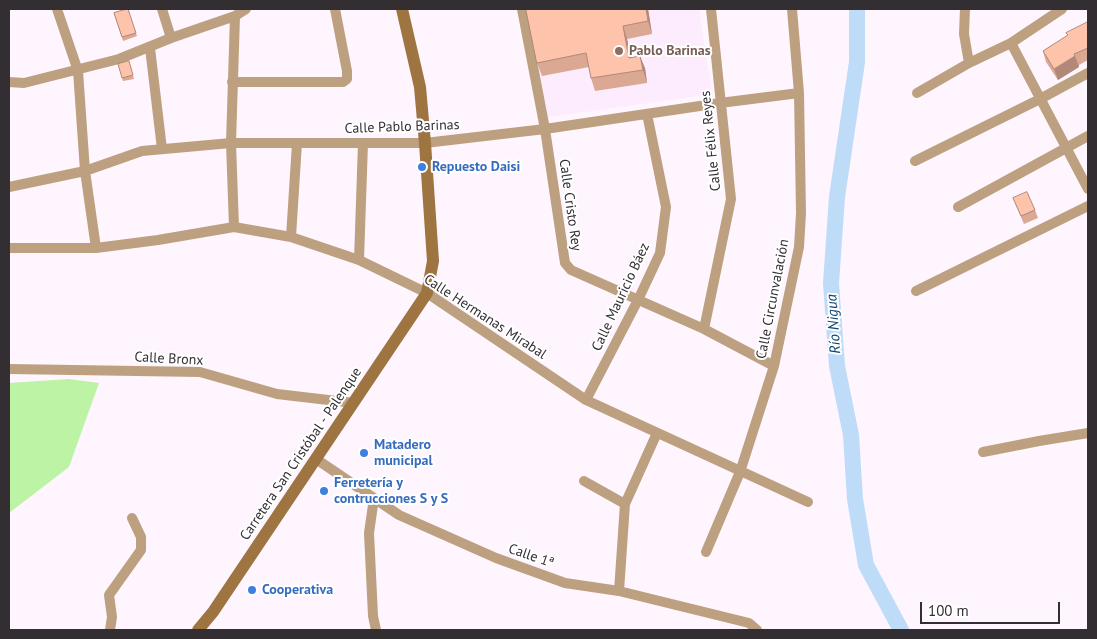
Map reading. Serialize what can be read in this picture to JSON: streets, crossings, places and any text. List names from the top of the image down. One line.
{"streets":{"main road":["Carretera San Cristóbal - Palenque"],"street":["Calle Pablo Barinas","Calle Félix Reyes","Calle Cristo Rey","Calle Mauricio Báez","Calle Circunvalación","Calle Hermanas Mirabal","Calle Bronx","Calle 1ª"]},"crossings":[["Calle Pablo Barinas","Calle Félix Reyes"],["Calle Pablo Barinas","Calle Cristo Rey"],["Calle Pablo Barinas","Calle Mauricio Báez"],["Calle Pablo Barinas","Calle Circunvalación"],["Calle Félix Reyes","Calle Cristo Rey"],["Calle Cristo Rey","Calle Mauricio Báez"],["Calle Cristo Rey","Calle Circunvalación"],["Calle Mauricio Báez","Calle Hermanas Mirabal"],["Calle Circunvalación","Calle Hermanas Mirabal"],["Calle Hermanas Mirabal","Carretera San Cristóbal - Palenque"],["Calle Bronx","Carretera San Cristóbal - Palenque"],["Carretera San Cristóbal - Palenque","Calle 1ª"]],"water":["Río Nigua"],"places":["Pablo Barinas","Repuesto Daisi","Matadero municipal","Ferretería y contrucciones S y S","Cooperativa"],"scale_bar":"100 m"}
